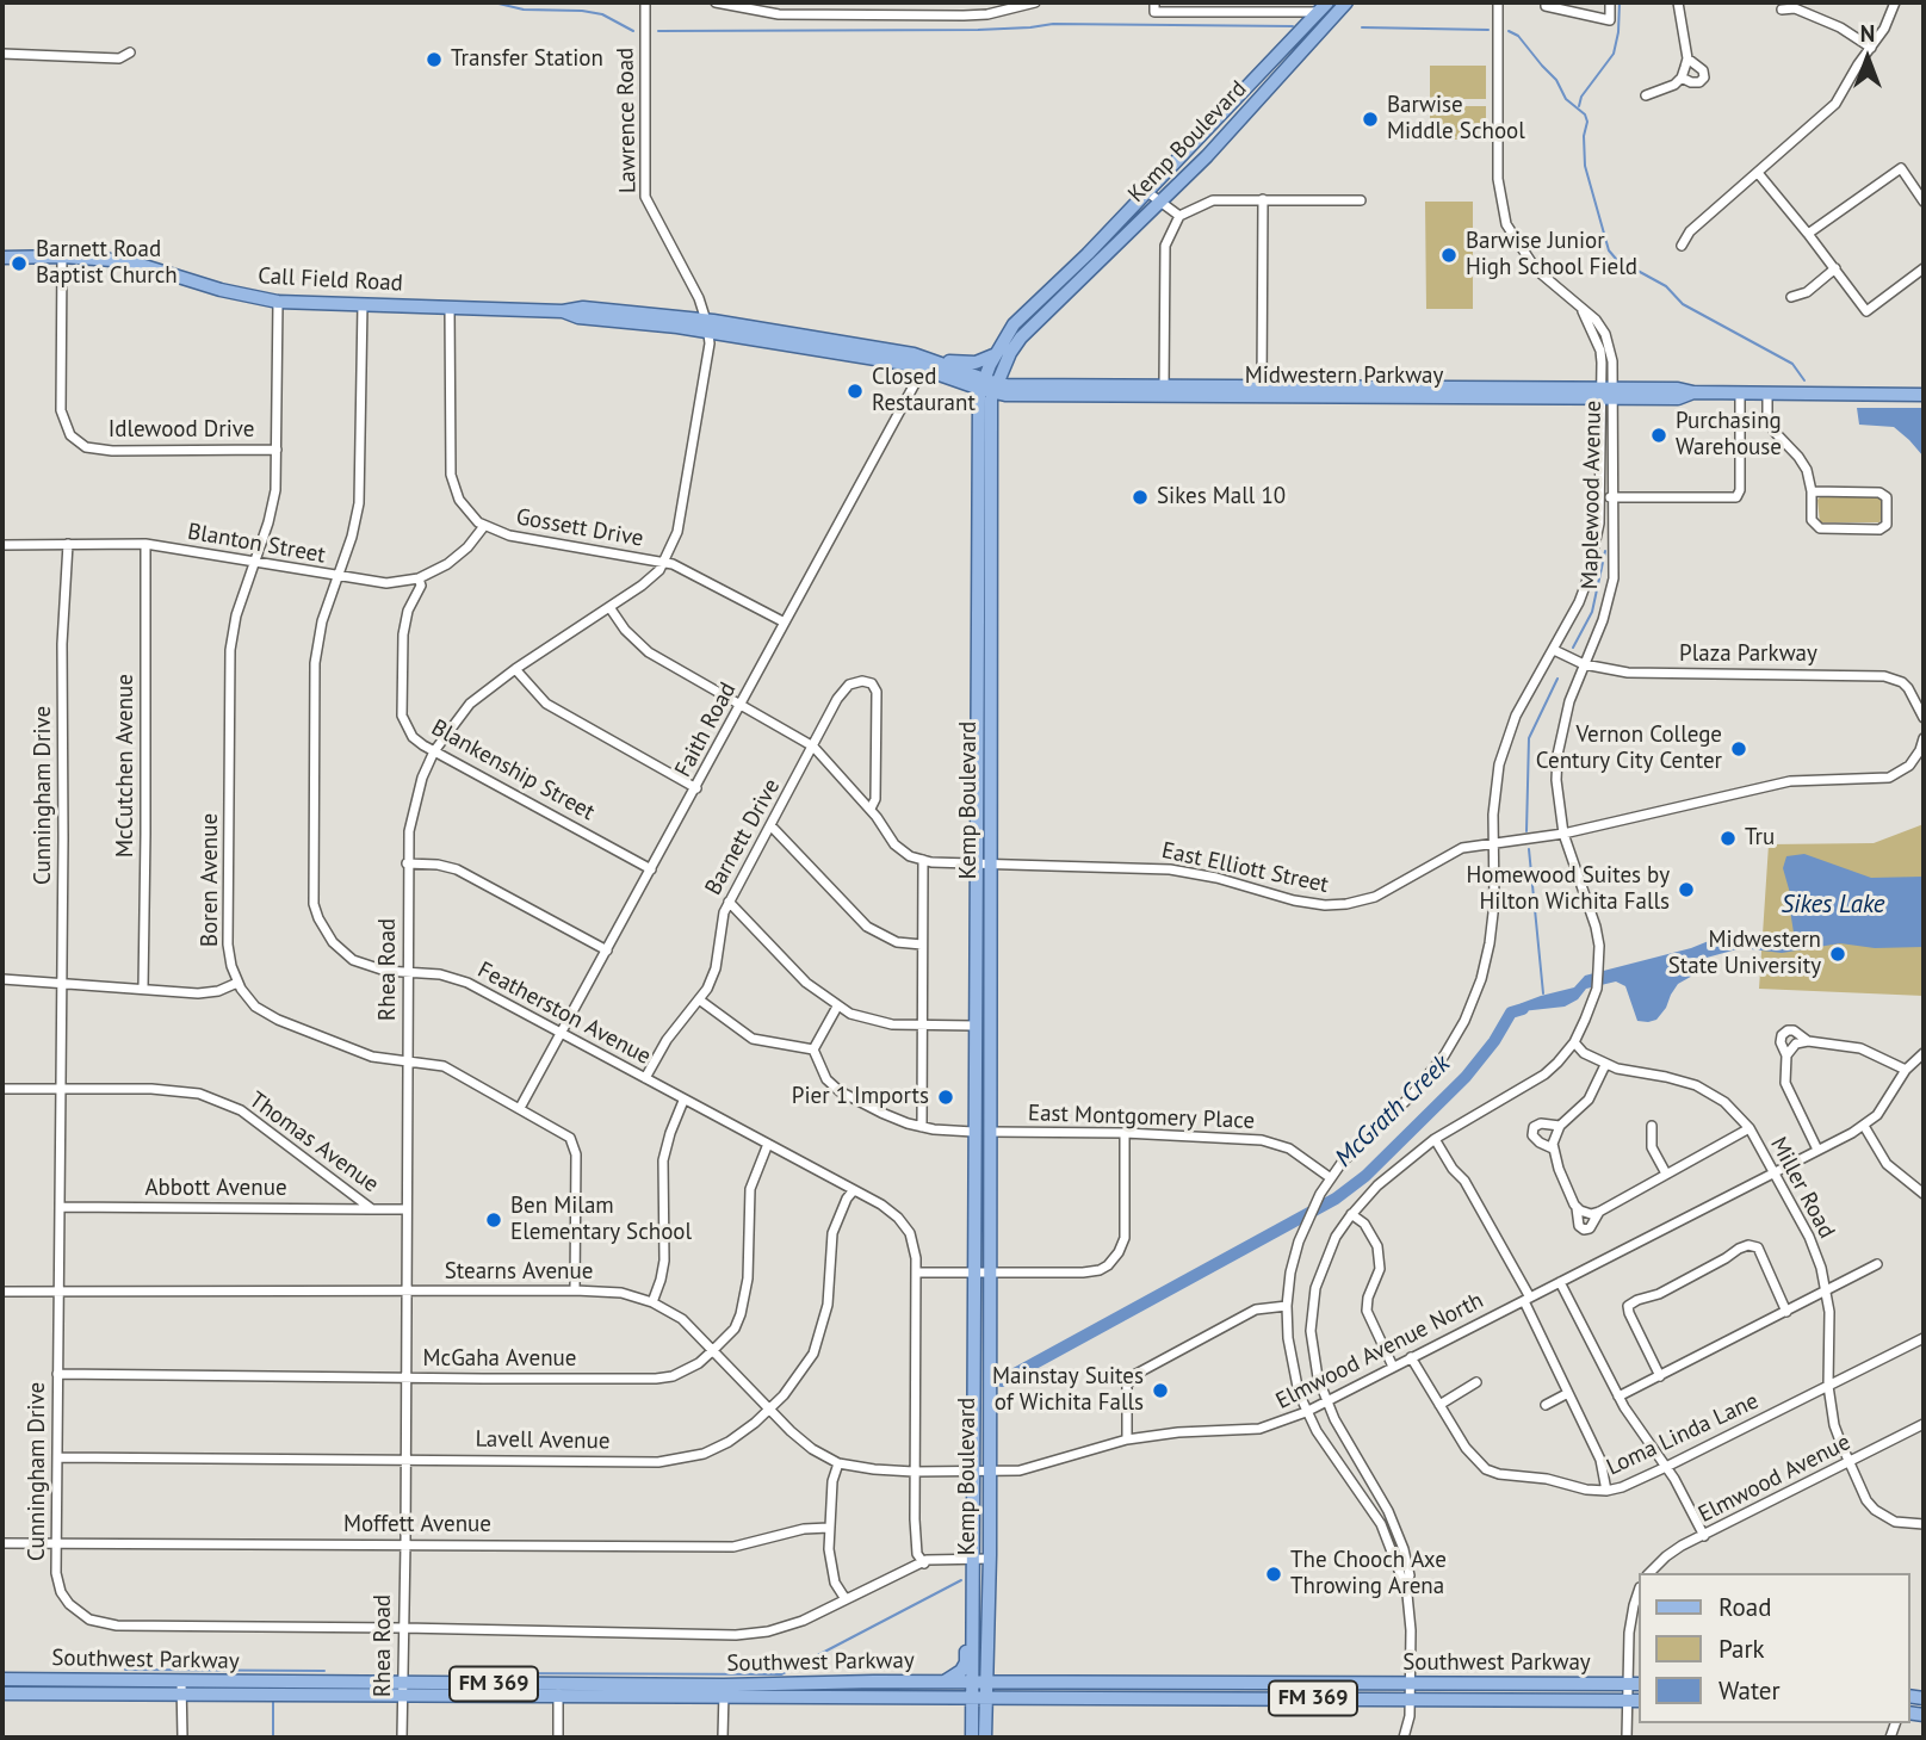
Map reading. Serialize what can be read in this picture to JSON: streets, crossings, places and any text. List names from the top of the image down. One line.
{"streets":{"main road":["Kemp Boulevard","Call Field Road","Midwestern Parkway","Southwest Parkway","FM 369"],"street":["Lawrence Road","Idlewood Drive","Maplewood Avenue","Gossett Drive","Blanton Street","Plaza Parkway","Faith Road","McCutchen Avenue","Blankenship Street","Cunningham Drive","Barnett Drive","East Elliott Street","Boren Avenue","Rhea Road","Featherston Avenue","East Montgomery Place","Thomas Avenue","Miller Road","Abbott Avenue","Stearns Avenue","Elmwood Avenue North","McGaha Avenue","Loma Linda Lane","Lavell Avenue","Elmwood Avenue","Moffett Avenue"]},"crossings":[["Lawrence Road","Call Field Road"],["Lawrence Road","Rhea Road"],["Kemp Boulevard","Call Field Road"],["Kemp Boulevard","Midwestern Parkway"],["Kemp Boulevard","Cunningham Drive"],["Kemp Boulevard","East Elliott Street"],["Kemp Boulevard","East Montgomery Place"],["Kemp Boulevard","Stearns Avenue"],["Kemp Boulevard","Elmwood Avenue North"],["Kemp Boulevard","Southwest Parkway"],["Call Field Road","Midwestern Parkway"],["Call Field Road","Idlewood Drive"],["Call Field Road","Gossett Drive"],["Call Field Road","Faith Road"],["Call Field Road","Boren Avenue"],["Call Field Road","Rhea Road"],["Call Field Road","Featherston Avenue"],["Midwestern Parkway","Maplewood Avenue"],["Idlewood Drive","Boren Avenue"],["Maplewood Avenue","Plaza Parkway"],["Maplewood Avenue","East Elliott Street"],["Maplewood Avenue","East Montgomery Place"],["Maplewood Avenue","Miller Road"],["Maplewood Avenue","Elmwood Avenue North"],["Maplewood Avenue","Southwest Parkway"],["Gossett Drive","Blanton Street"],["Gossett Drive","Faith Road"],["Gossett Drive","Rhea Road"],["Blanton Street","McCutchen Avenue"],["Blanton Street","Blankenship Street"],["Blanton Street","Cunningham Drive"],["Blanton Street","Boren Avenue"],["Blanton Street","Featherston Avenue"],["Faith Road","Blankenship Street"],["Faith Road","Featherston Avenue"],["Blankenship Street","Rhea Road"],["Cunningham Drive","Rhea Road"],["Cunningham Drive","Featherston Avenue"],["Cunningham Drive","Thomas Avenue"],["Cunningham Drive","Abbott Avenue"],["Cunningham Drive","Stearns Avenue"],["Cunningham Drive","McGaha Avenue"],["Cunningham Drive","Lavell Avenue"],["Cunningham Drive","Moffett Avenue"],["Barnett Drive","Featherston Avenue"],["Rhea Road","Featherston Avenue"],["Rhea Road","Thomas Avenue"],["Rhea Road","Stearns Avenue"],["Rhea Road","McGaha Avenue"],["Rhea Road","Lavell Avenue"],["Rhea Road","Moffett Avenue"],["Rhea Road","Southwest Parkway"],["Featherston Avenue","Stearns Avenue"],["Featherston Avenue","McGaha Avenue"],["Featherston Avenue","Lavell Avenue"],["Thomas Avenue","Abbott Avenue"],["Miller Road","Elmwood Avenue North"],["Miller Road","Loma Linda Lane"],["Miller Road","Elmwood Avenue"],["Stearns Avenue","Elmwood Avenue North"],["Stearns Avenue","McGaha Avenue"],["Stearns Avenue","Lavell Avenue"],["Elmwood Avenue North","Loma Linda Lane"]],"water":["Sikes Lake","McGrath Creek"],"places":["Transfer Station","Barwise Middle School","Barwise Junior High School Field","Barnett Road Baptist Church","Closed Restaurant","Purchasing Warehouse","Sikes Mall 10","Vernon College Century City Center","Tru","Homewood Suites by Hilton Wichita Falls","Midwestern State University","Pier 1 Imports","Ben Milam Elementary School","Mainstay Suites of Wichita Falls","The Chooch Axe Throwing Arena"],"legend":["Road","Park","Water"],"north":"top"}
